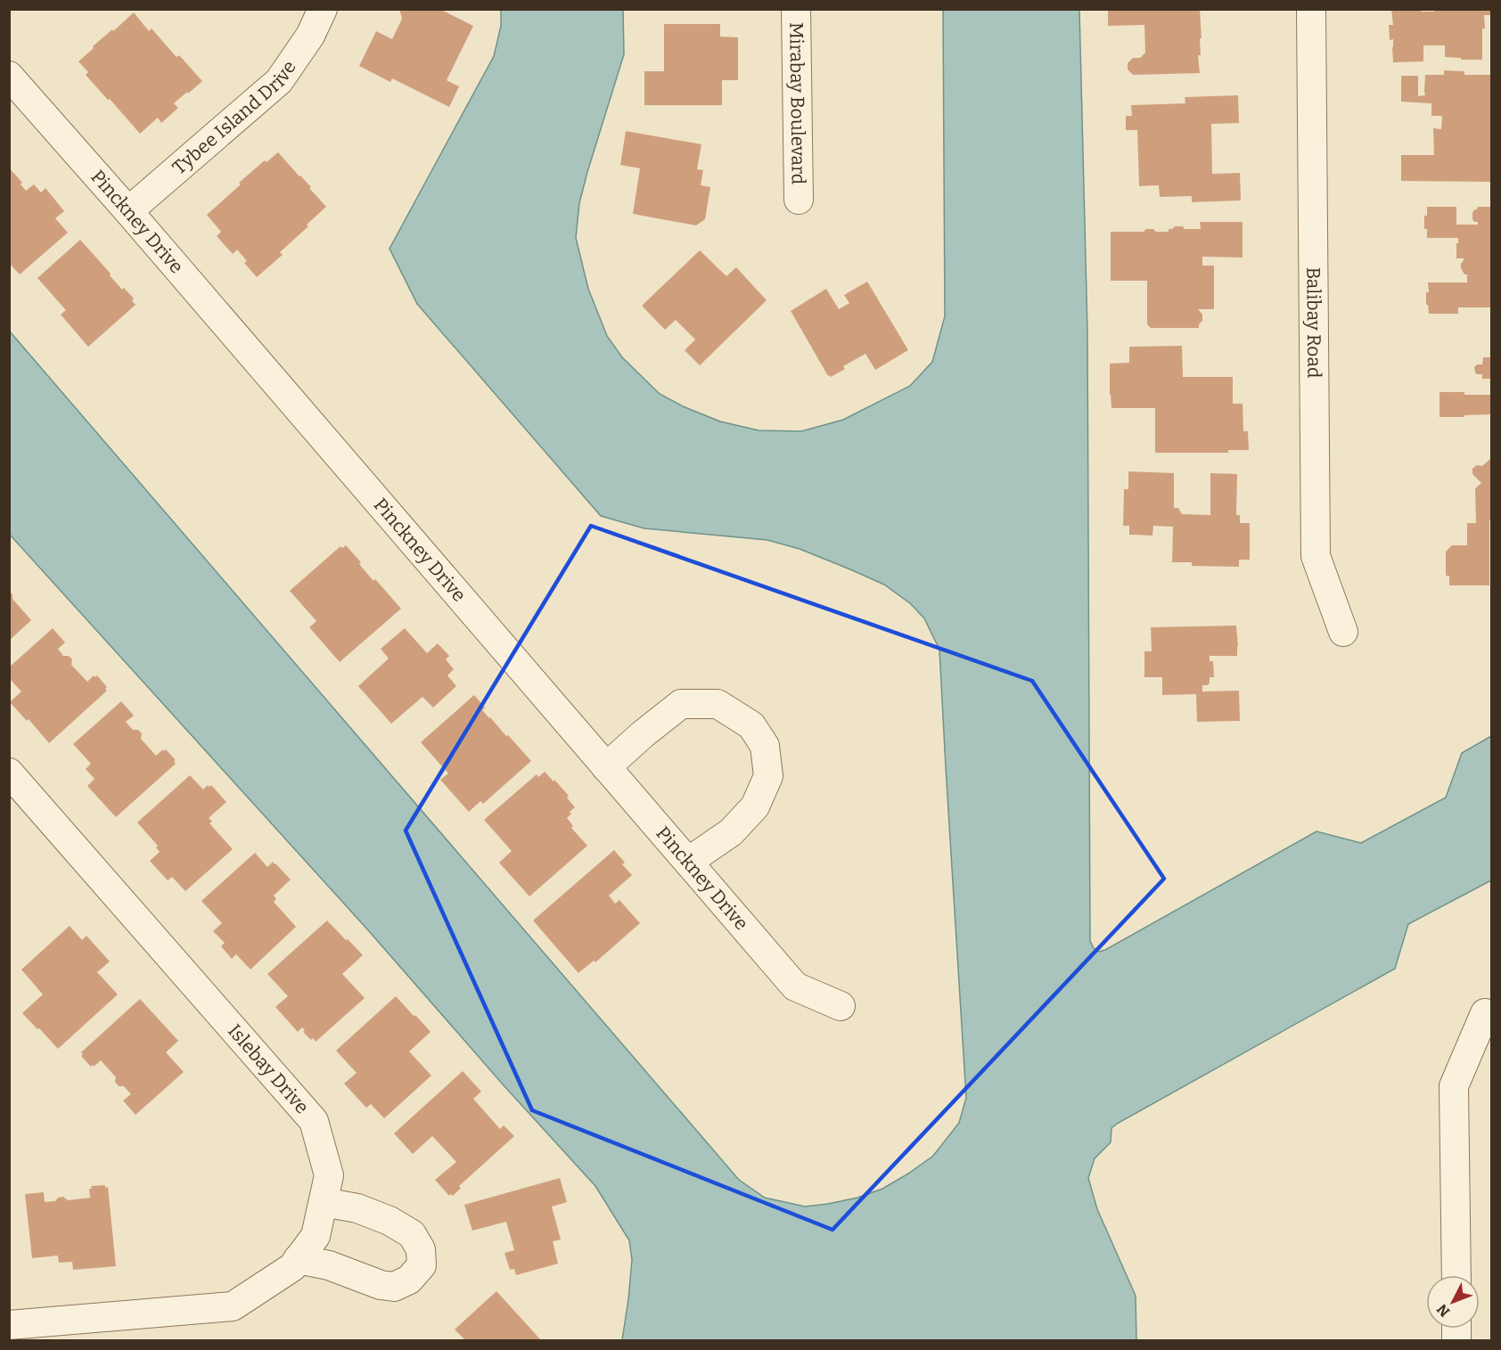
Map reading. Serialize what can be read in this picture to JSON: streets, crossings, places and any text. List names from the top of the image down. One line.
{"streets":{"street":["Mirabay Boulevard","Tybee Island Drive","Pinckney Drive","Balibay Road","Islebay Drive"]},"crossings":[["Tybee Island Drive","Pinckney Drive"]],"north":"bottom left"}
